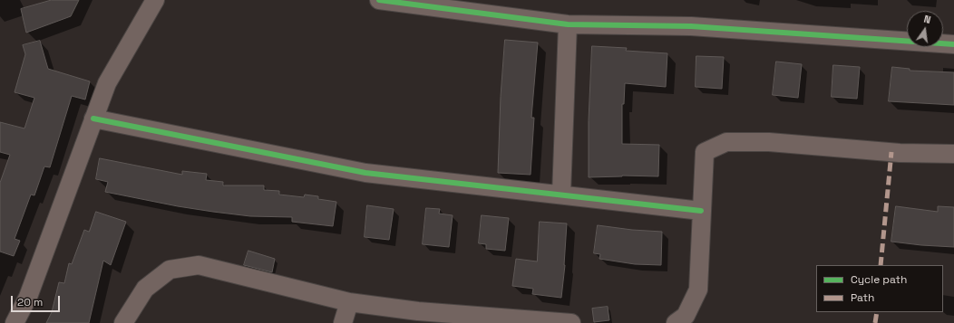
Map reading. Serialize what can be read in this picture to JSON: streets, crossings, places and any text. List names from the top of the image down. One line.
{"legend":["Cycle path","Path"],"scale_bar":"20 m","north":"top"}
